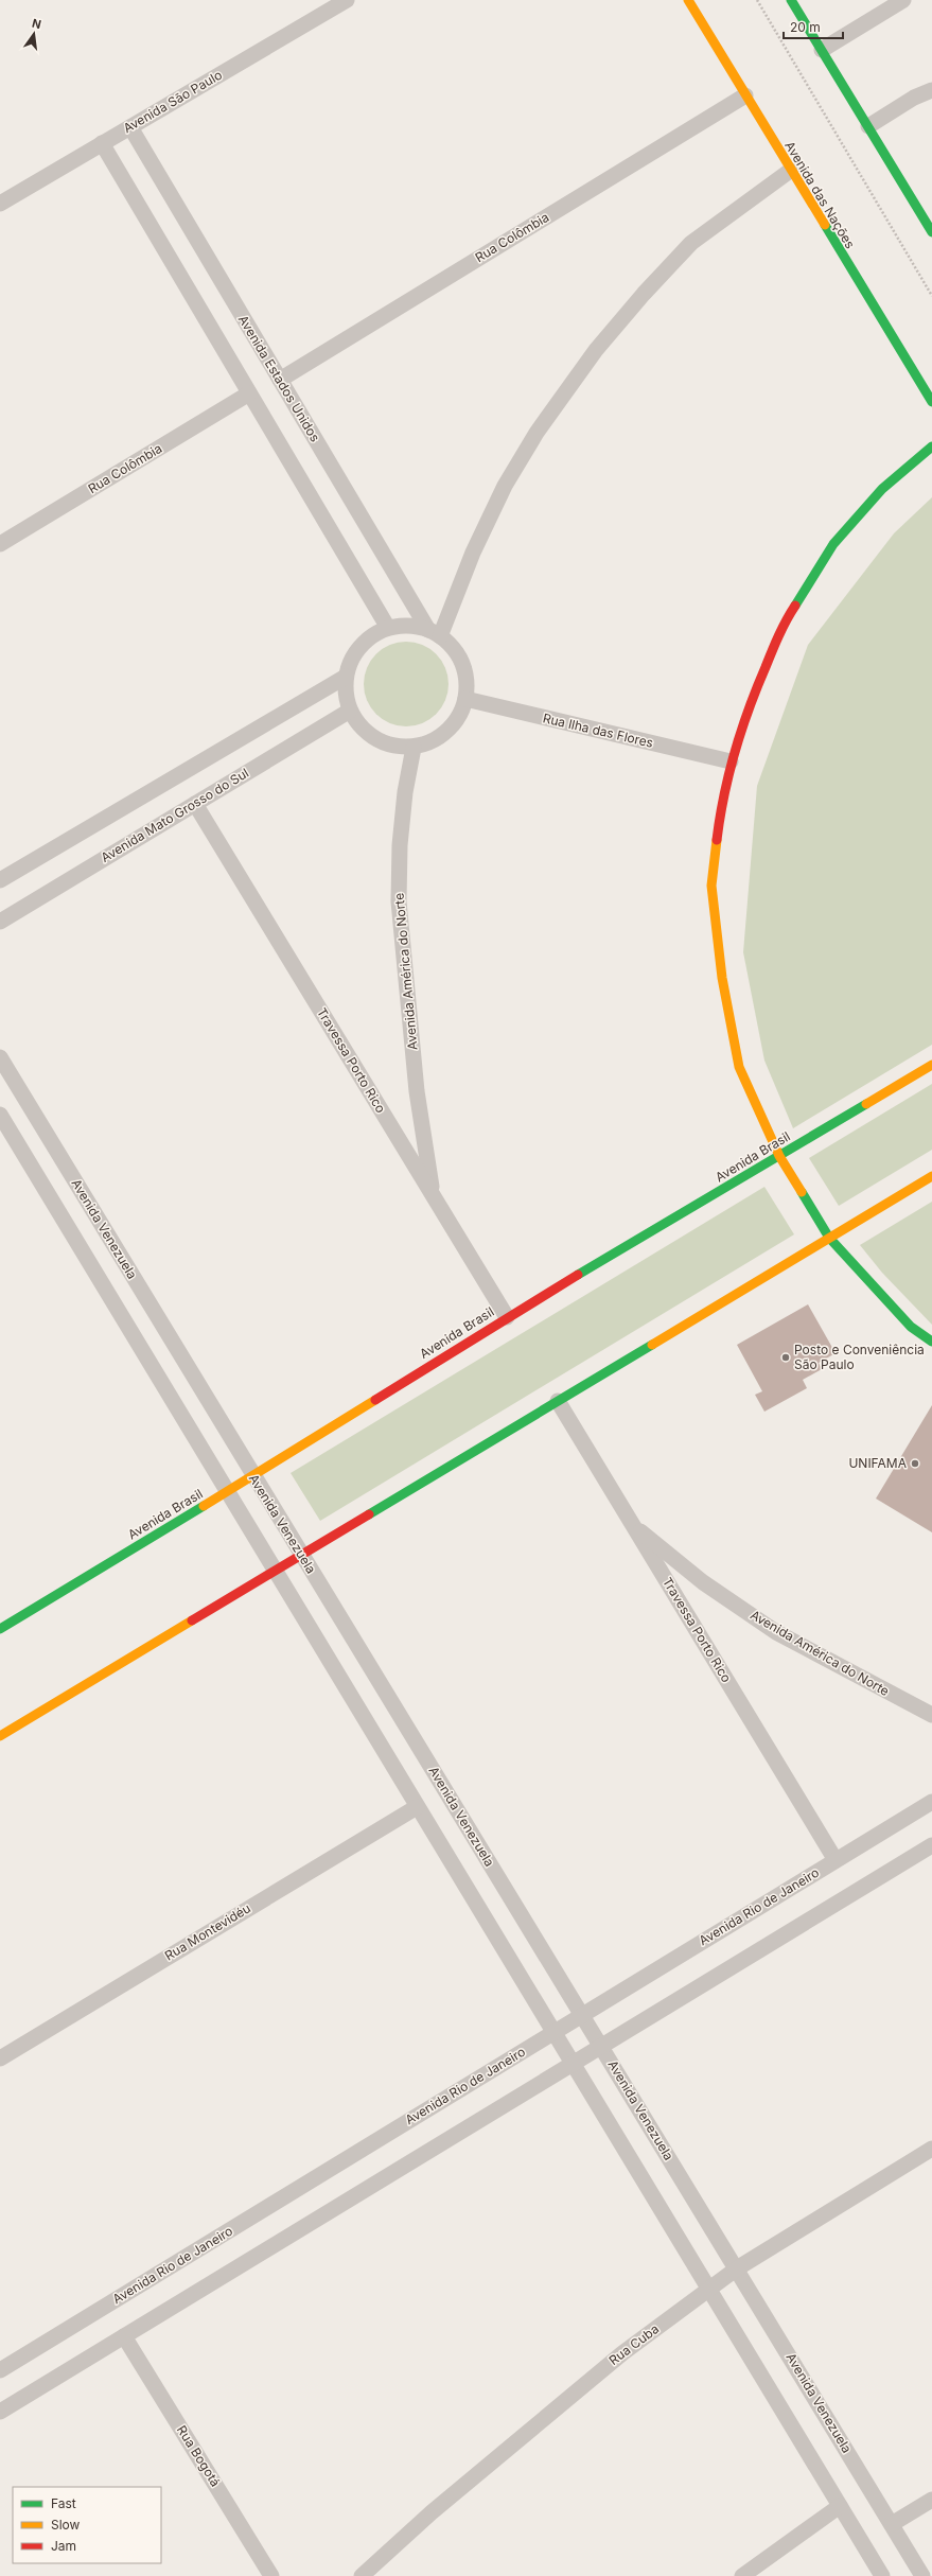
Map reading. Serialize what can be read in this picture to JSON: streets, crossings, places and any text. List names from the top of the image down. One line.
{"streets":{"main road":["Avenida das Nações","Avenida Brasil"],"street":["Avenida São Paulo","Rua Colômbia","Avenida Estados Unidos","Rua llha das Flores","Avenida Mato Grosso do Sul","Avenida América do Norte","Travessa Porto Rico","Avenida Venezuela","Avenida Rio de Janeiro","Rua Montevidéu","Rua Cuba","Rua Bogotá"]},"crossings":[["Avenida São Paulo","Avenida Estados Unidos"],["Avenida das Nações","Rua Colômbia"],["Rua Colômbia","Avenida Estados Unidos"],["Avenida Estados Unidos","Rua llha das Flores"],["Avenida Estados Unidos","Avenida Mato Grosso do Sul"],["Avenida Estados Unidos","Avenida América do Norte"],["Rua llha das Flores","Avenida Mato Grosso do Sul"],["Rua llha das Flores","Avenida América do Norte"],["Avenida Mato Grosso do Sul","Avenida América do Norte"],["Avenida Mato Grosso do Sul","Travessa Porto Rico"],["Avenida América do Norte","Travessa Porto Rico"],["Travessa Porto Rico","Avenida Brasil"],["Travessa Porto Rico","Avenida Rio de Janeiro"],["Avenida Brasil","Avenida Venezuela"],["Avenida Venezuela","Avenida Rio de Janeiro"],["Avenida Venezuela","Rua Cuba"]],"places":["Posto e Conveniência São Paulo","UNIFAMA"],"legend":["Fast","Slow","Jam"],"scale_bar":"20 m","north":"top"}
